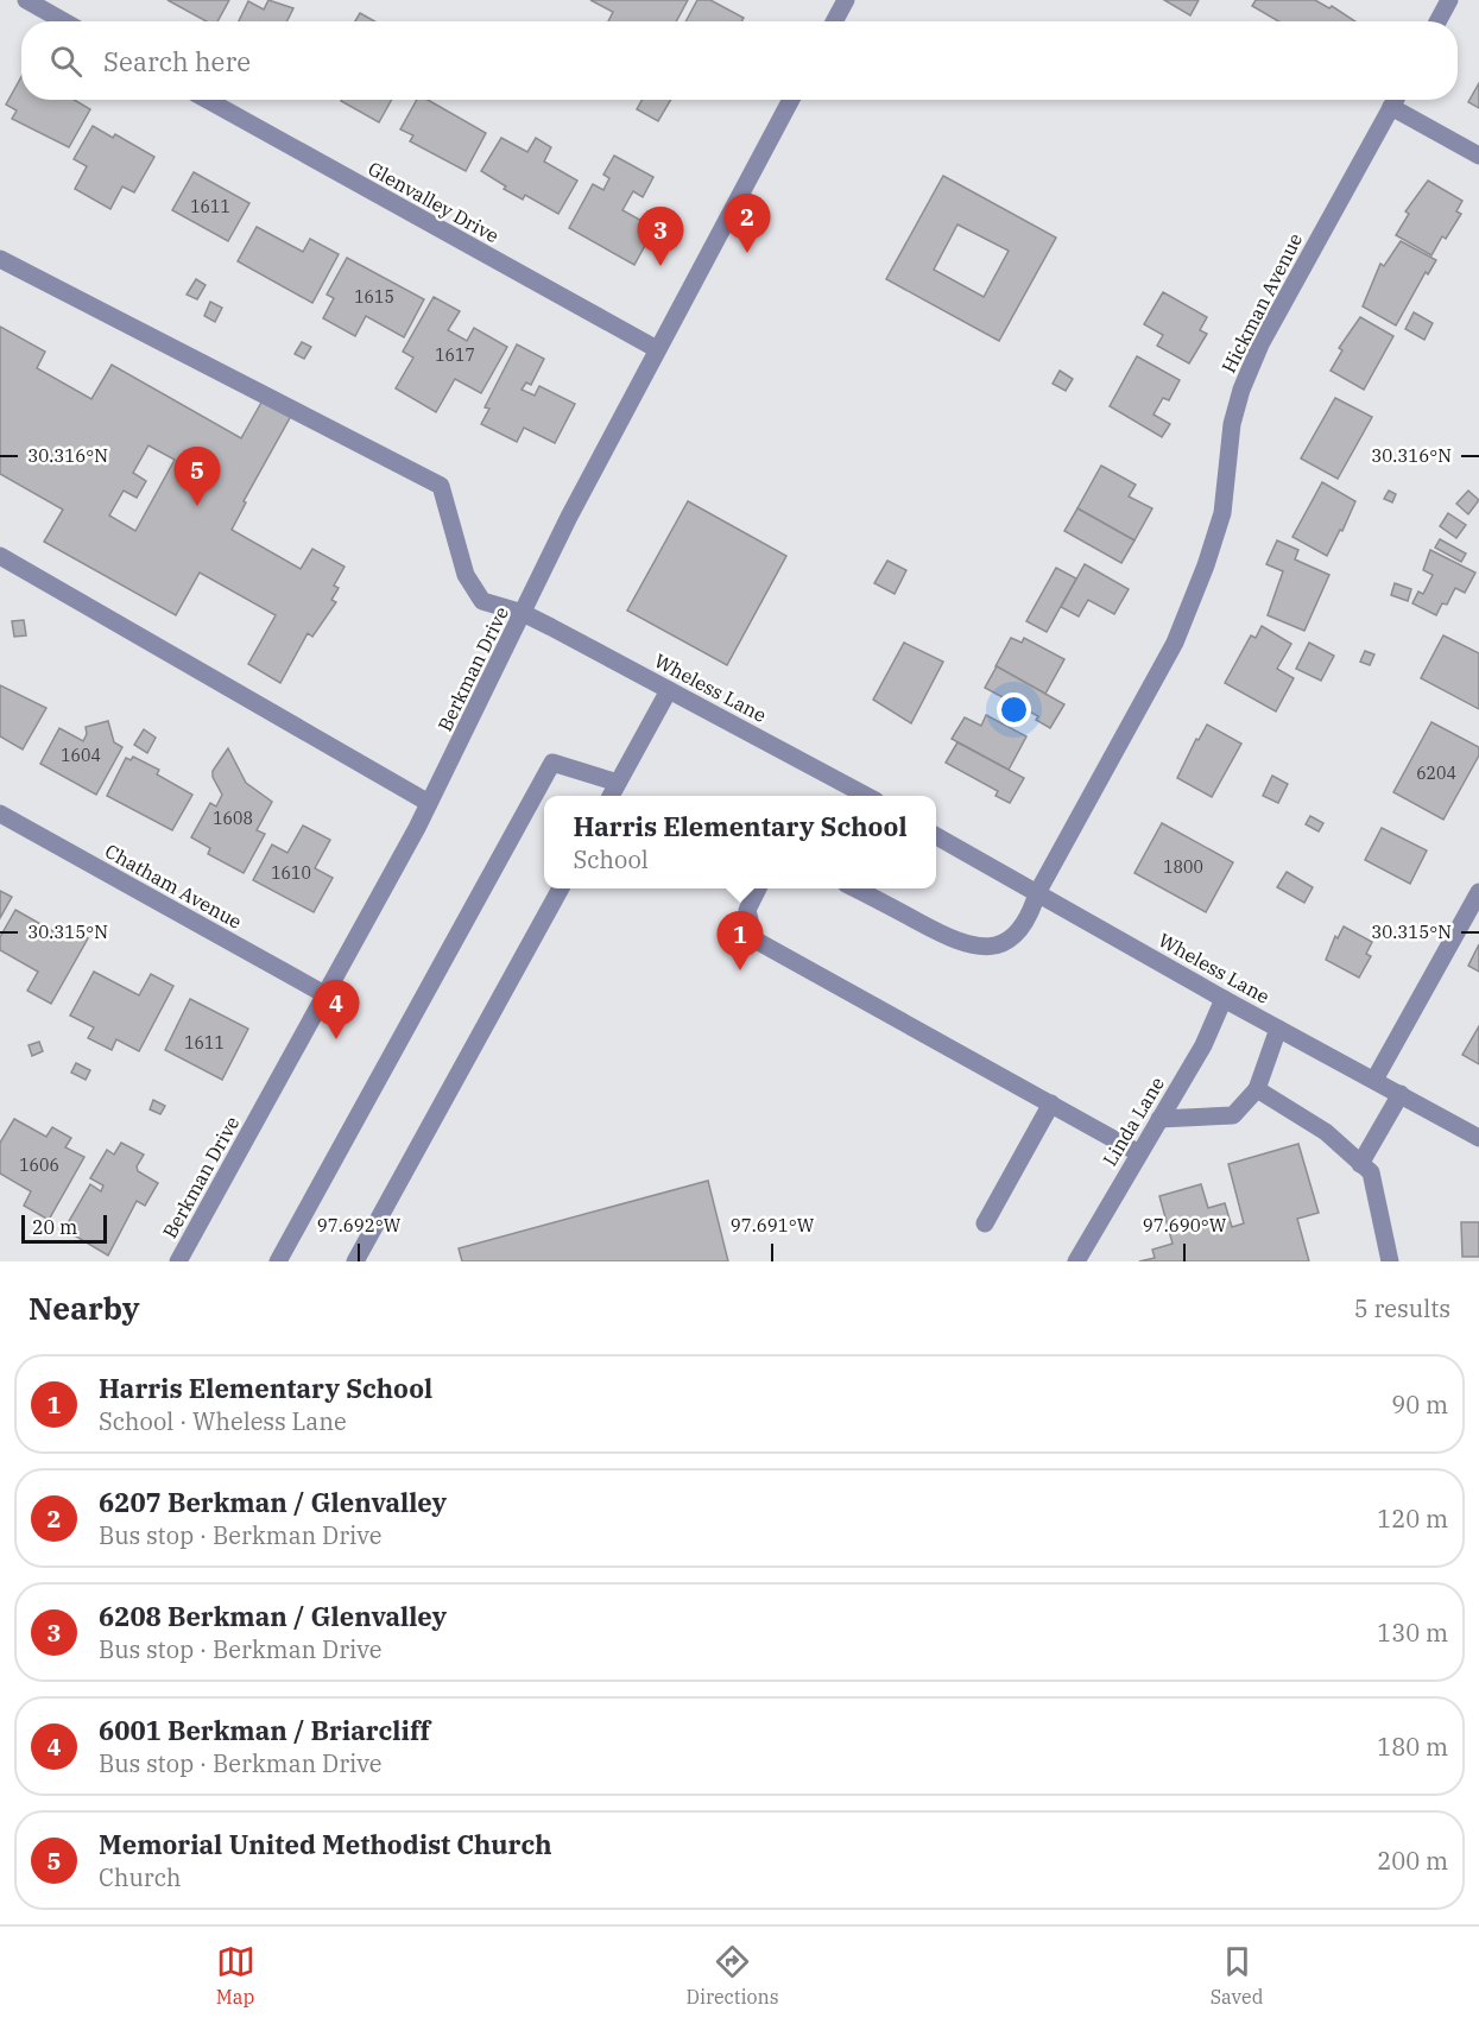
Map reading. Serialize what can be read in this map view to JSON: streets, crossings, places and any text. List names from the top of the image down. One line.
{"streets":{"street":["Glenvalley Drive","Hickman Avenue","Berkman Drive","Wheless Lane","Chatham Avenue","Linda Lane"]},"crossings":[["Glenvalley Drive","Berkman Drive"],["Hickman Avenue","Wheless Lane"],["Berkman Drive","Wheless Lane"],["Berkman Drive","Chatham Avenue"],["Wheless Lane","Linda Lane"]],"house_numbers":["1611","1615","1617","1604","6204","1608","1800","1610","1611","1606"],"scale_bar":"20 m","page":{"search":"Search here","pins":["2","3","5","1","4"],"popup":["Harris Elementary School","School"],"scale":"20 m","heading":["Nearby","5 results"],"list":[{"mark":"1","name":"Harris Elementary School","note":"School · Wheless Lane","value":"90 m"},{"mark":"2","name":"6207 Berkman / Glenvalley","note":"Bus stop · Berkman Drive","value":"120 m"},{"mark":"3","name":"6208 Berkman / Glenvalley","note":"Bus stop · Berkman Drive","value":"130 m"},{"mark":"4","name":"6001 Berkman / Briarcliff","note":"Bus stop · Berkman Drive","value":"180 m"},{"mark":"5","name":"Memorial United Methodist Church","note":"Church","value":"200 m"}],"nav":["Map","Directions","Saved"]},"coordinates":["30.316°N","30.315°N","97.692°W","97.691°W","97.690°W"]}
